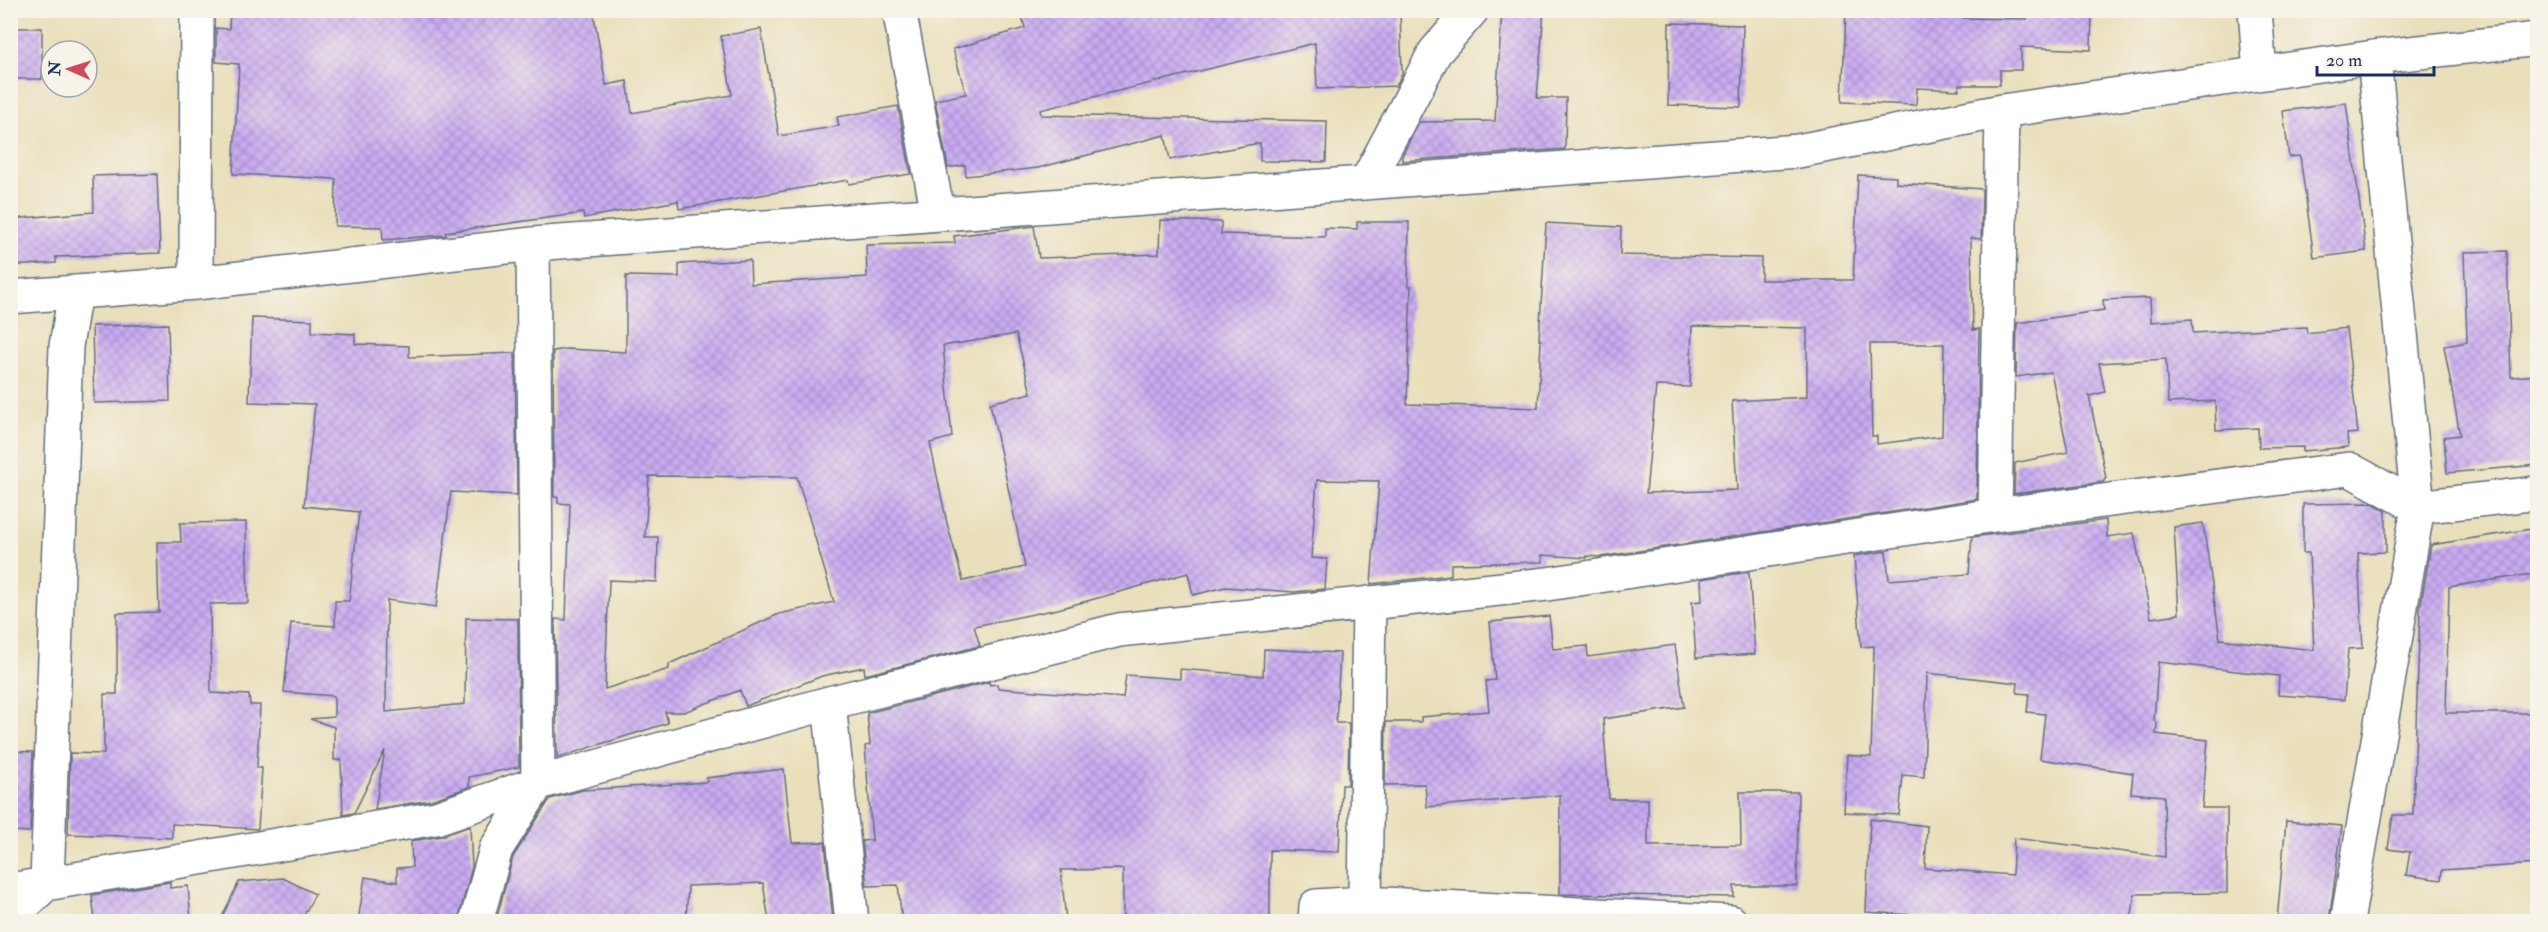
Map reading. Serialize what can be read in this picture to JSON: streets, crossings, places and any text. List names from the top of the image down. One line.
{"scale_bar":"20 m","north":"left"}
